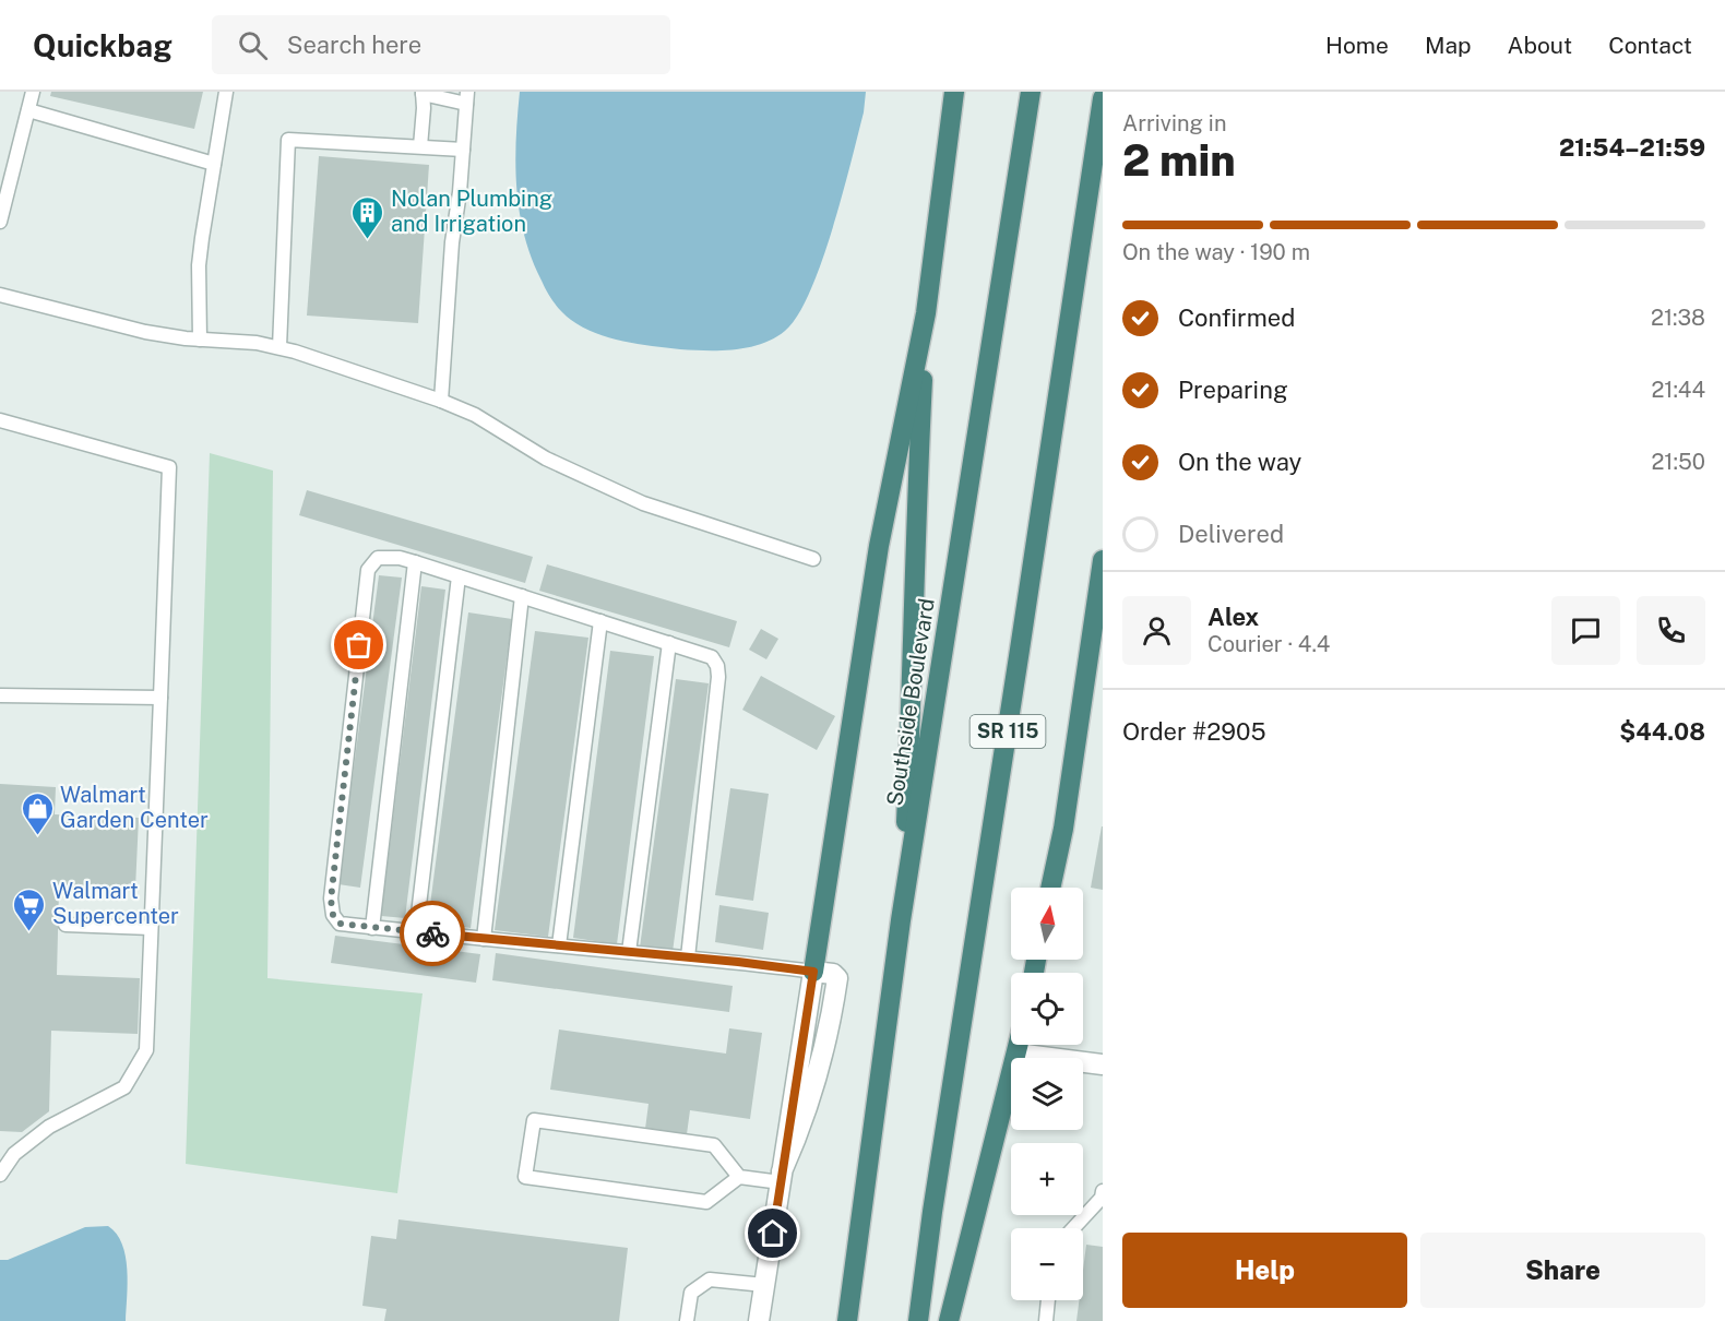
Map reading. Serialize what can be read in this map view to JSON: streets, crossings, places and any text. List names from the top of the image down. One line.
{"streets":{"highway":["Southside Boulevard","SR 115"]},"places":{"building":["Nolan Plumbing and Irrigation"],"shop":["Walmart Garden Center"],"supermarket":["Walmart Supercenter"]},"north":"top","page":{"header":"Quickbag","search":"Search here","nav":["Home","Map","About","Contact"],"heading":["2 min","Arriving in","21:54–21:59"],"panel":["Alex","Courier · 4.4","Order #2905","$44.08"],"bar":"On the way · 190 m","list":[["Confirmed","21:38"],["Preparing","21:44"],["On the way","21:50"],"Delivered"],"map_buttons":["+","−"],"buttons":["Help","Share"]}}
